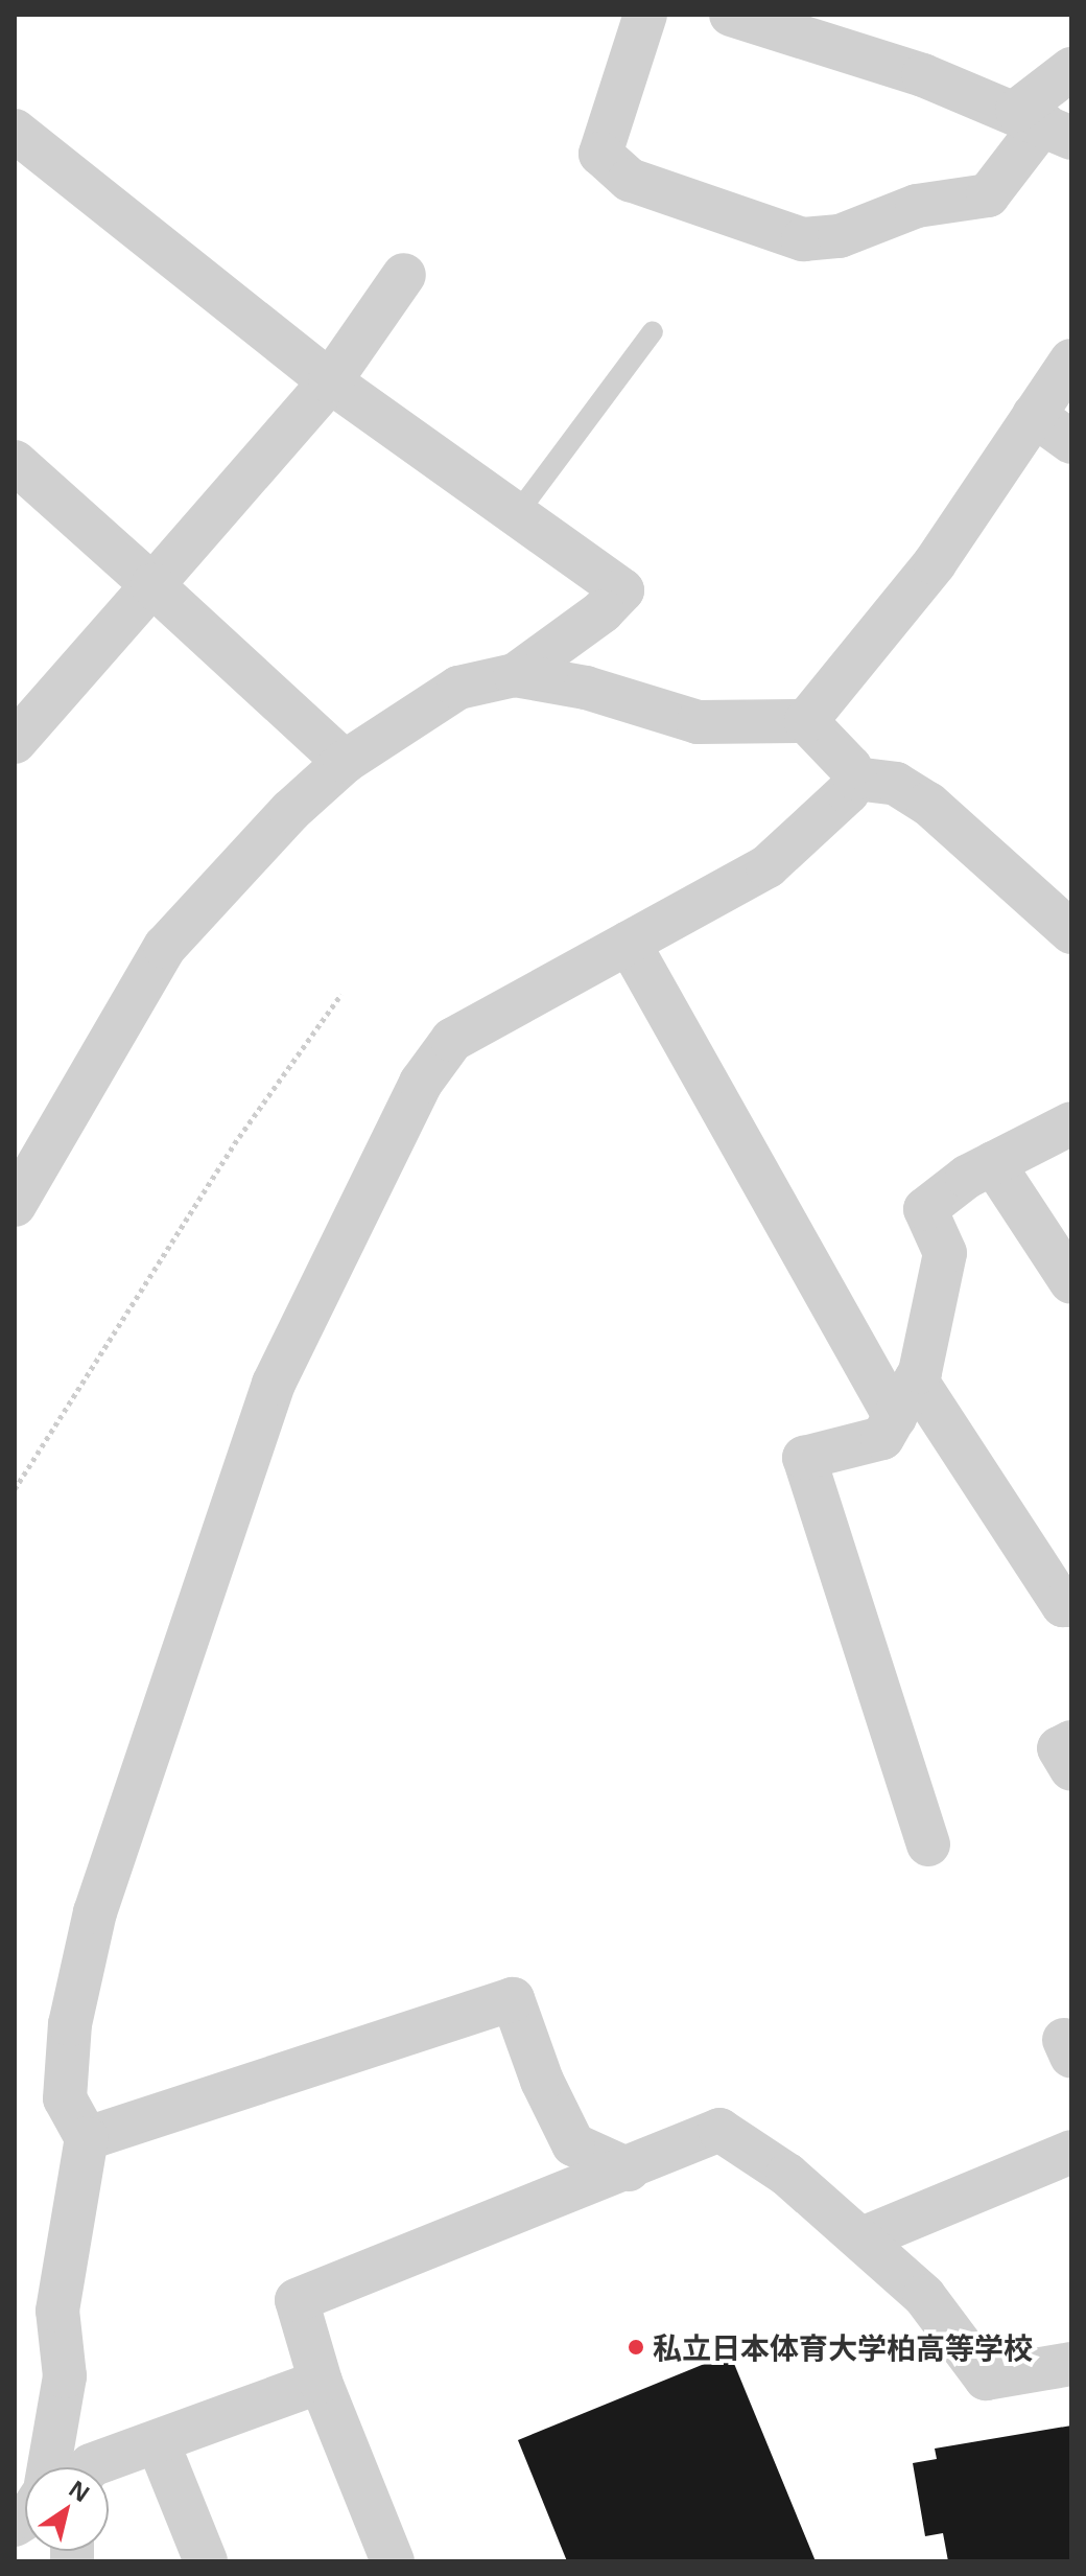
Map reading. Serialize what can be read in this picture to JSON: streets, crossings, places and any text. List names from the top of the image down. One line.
{"places":["私立日本体育大学柏高等学校"],"north":"top right"}
